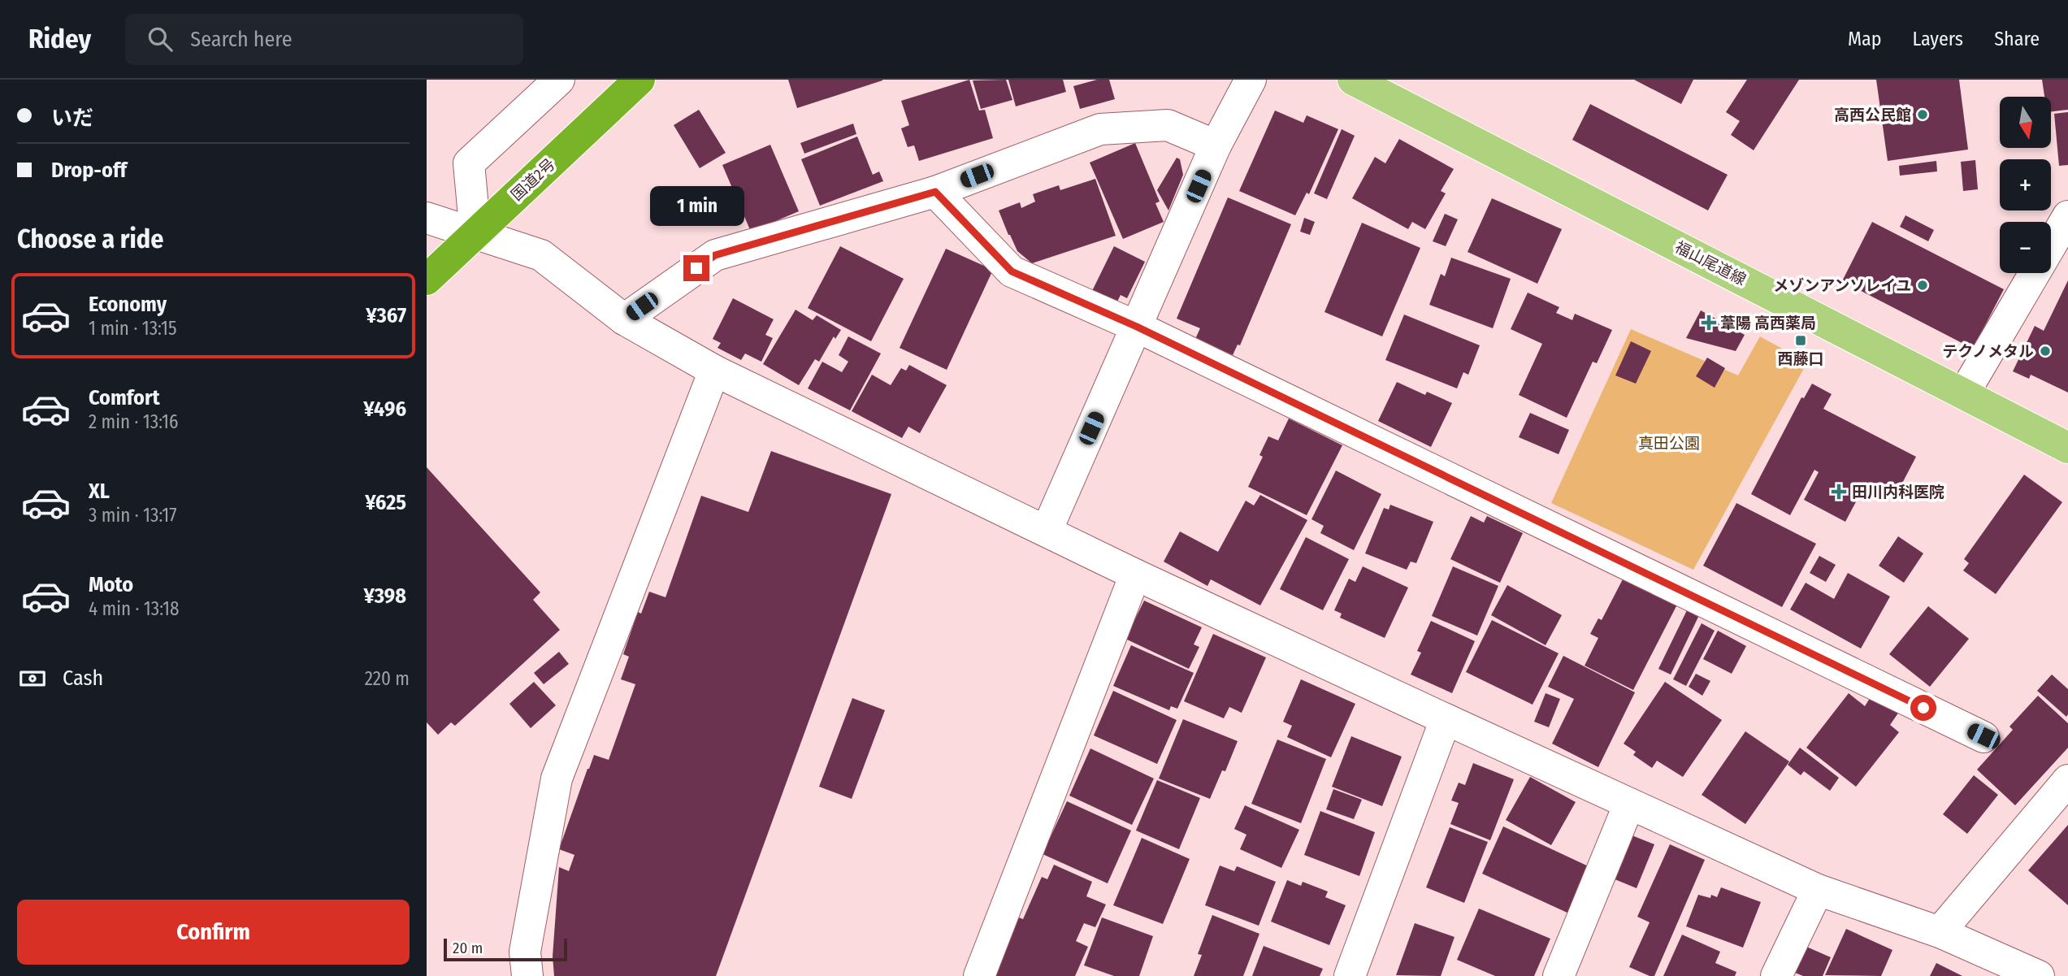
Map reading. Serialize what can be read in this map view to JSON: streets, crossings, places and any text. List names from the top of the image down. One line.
{"streets":{"highway":["国道2号"],"main road":["福山尾道線"]},"parks":["真田公園"],"places":{"other":["高西公民館","メゾンアンソレイユ","テクノメタル"],"health":["葦陽 高西薬局","田川内科医院"],"transit":["西藤口"]},"scale_bar":"20 m","north":"bottom","page":{"header":"Ridey","search":"Search here","nav":["Map","Layers","Share"],"banner":["いだ","Drop-off"],"map_buttons":["+","−"],"bubble":"1 min","heading":"Choose a ride","list":[{"name":"Economy","note":"1 min · 13:15","value":"¥367"},{"name":"Comfort","note":"2 min · 13:16","value":"¥496"},{"name":"XL","note":"3 min · 13:17","value":"¥625"},{"name":"Moto","note":"4 min · 13:18","value":"¥398"}],"pay":["Cash","220 m"],"buttons":"Confirm","scale":"20 m"}}
